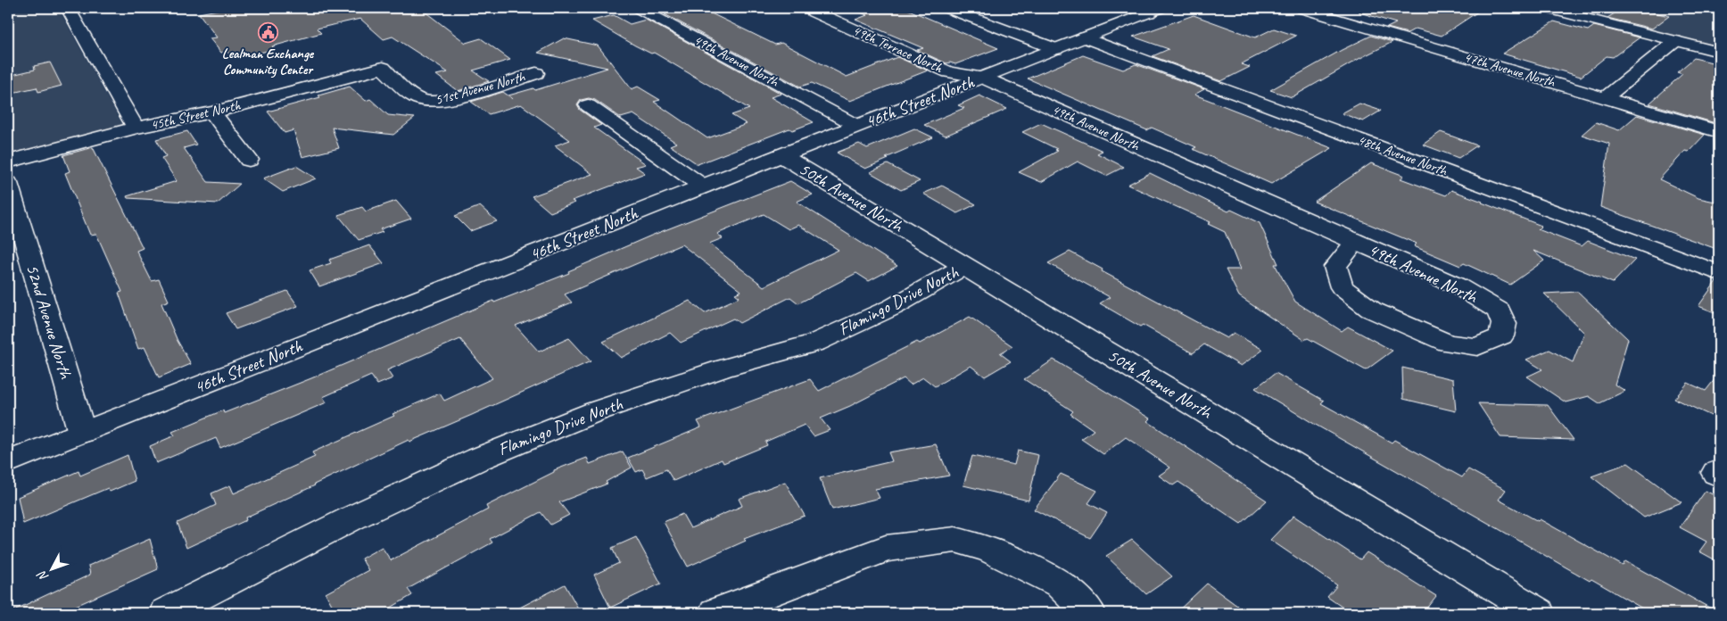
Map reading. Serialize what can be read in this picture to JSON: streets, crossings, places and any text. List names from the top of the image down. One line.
{"streets":{"street":["49th Terrace North","49th Avenue North","47th Avenue North","51st Avenue North","46th Street North","45th Street North","48th Avenue North","50th Avenue North","Flamingo Drive North","52nd Avenue North"]},"crossings":[["49th Terrace North","49th Avenue North"],["49th Terrace North","46th Street North"],["49th Avenue North","46th Street North"],["51st Avenue North","45th Street North"],["46th Street North","48th Avenue North"],["46th Street North","50th Avenue North"],["46th Street North","52nd Avenue North"],["50th Avenue North","Flamingo Drive North"]],"places":{"public building":["Lealman Exchange Community Center"]},"north":"bottom left"}
